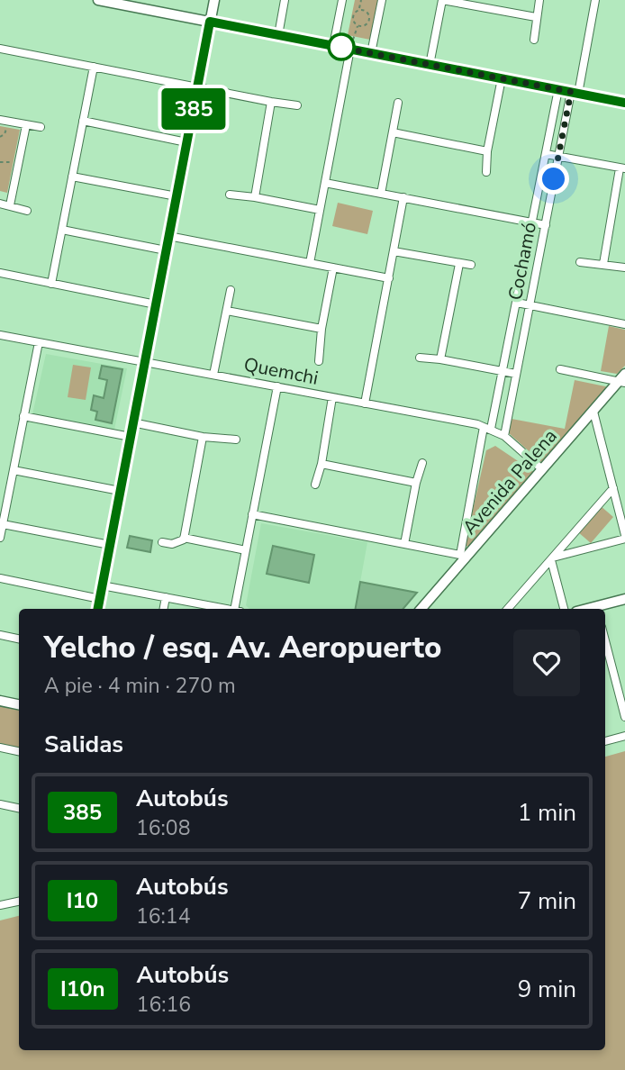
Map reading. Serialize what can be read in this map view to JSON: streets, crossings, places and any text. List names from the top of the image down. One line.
{"streets":{"street":["Cochamó","Quemchi","Avenida Palena"]},"crossings":[["Cochamó","Quemchi"],["Cochamó","Avenida Palena"],["Quemchi","Avenida Palena"]],"lines":["bus line 385"],"page":{"on_map":"385","heading":[["Yelcho / esq. Av. Aeropuerto","A pie · 4 min · 270 m"],"Salidas"],"list":[{"mark":"385","name":"Autobús","note":"16:08","value":"1 min"},{"mark":"I10","name":"Autobús","note":"16:14","value":"7 min"},{"mark":"I10n","name":"Autobús","note":"16:16","value":"9 min"}]}}
